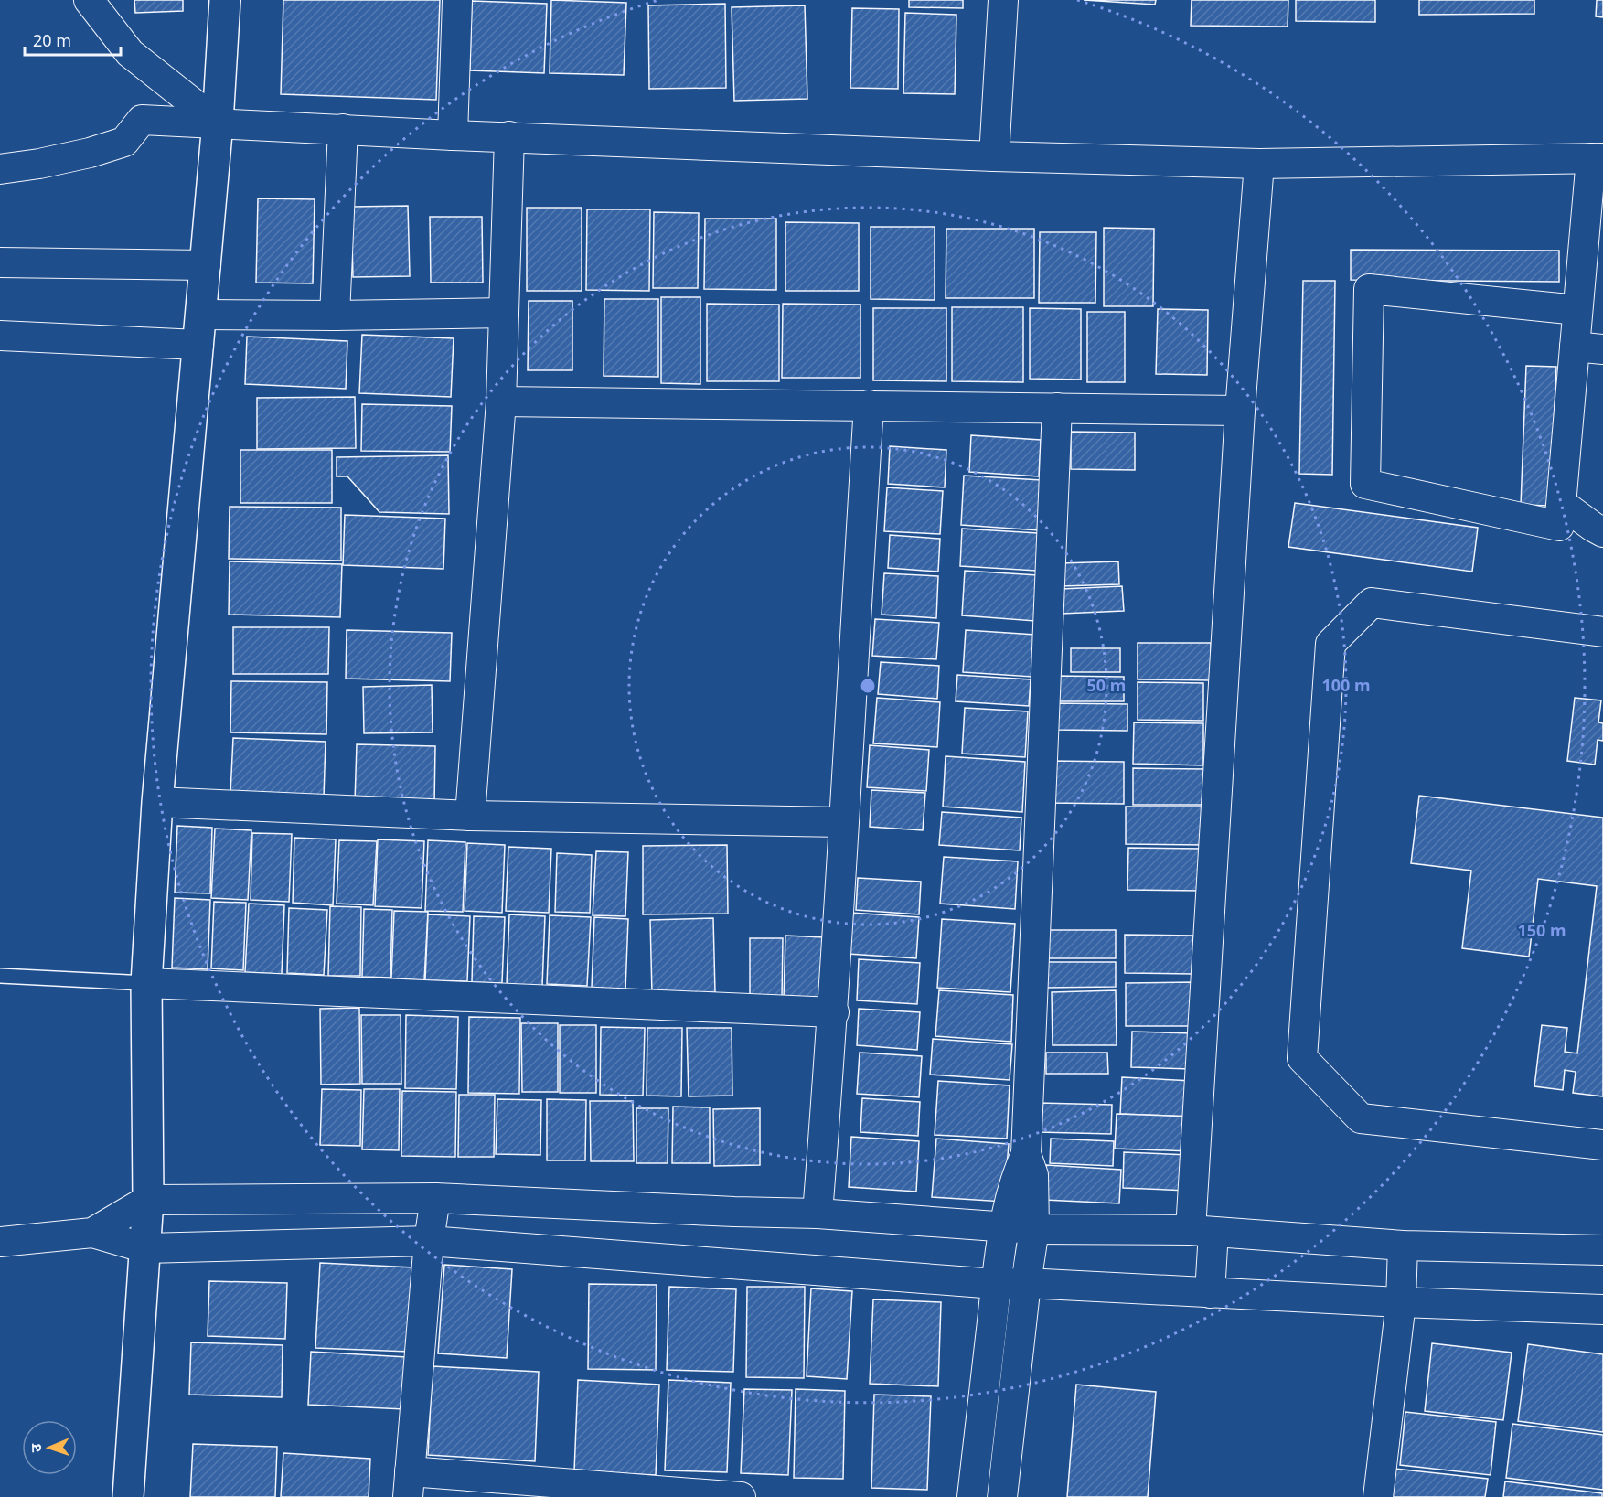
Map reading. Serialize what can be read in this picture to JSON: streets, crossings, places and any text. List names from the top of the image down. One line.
{"scale_bar":"20 m","north":"left","rings":["50 m","100 m","150 m"]}
